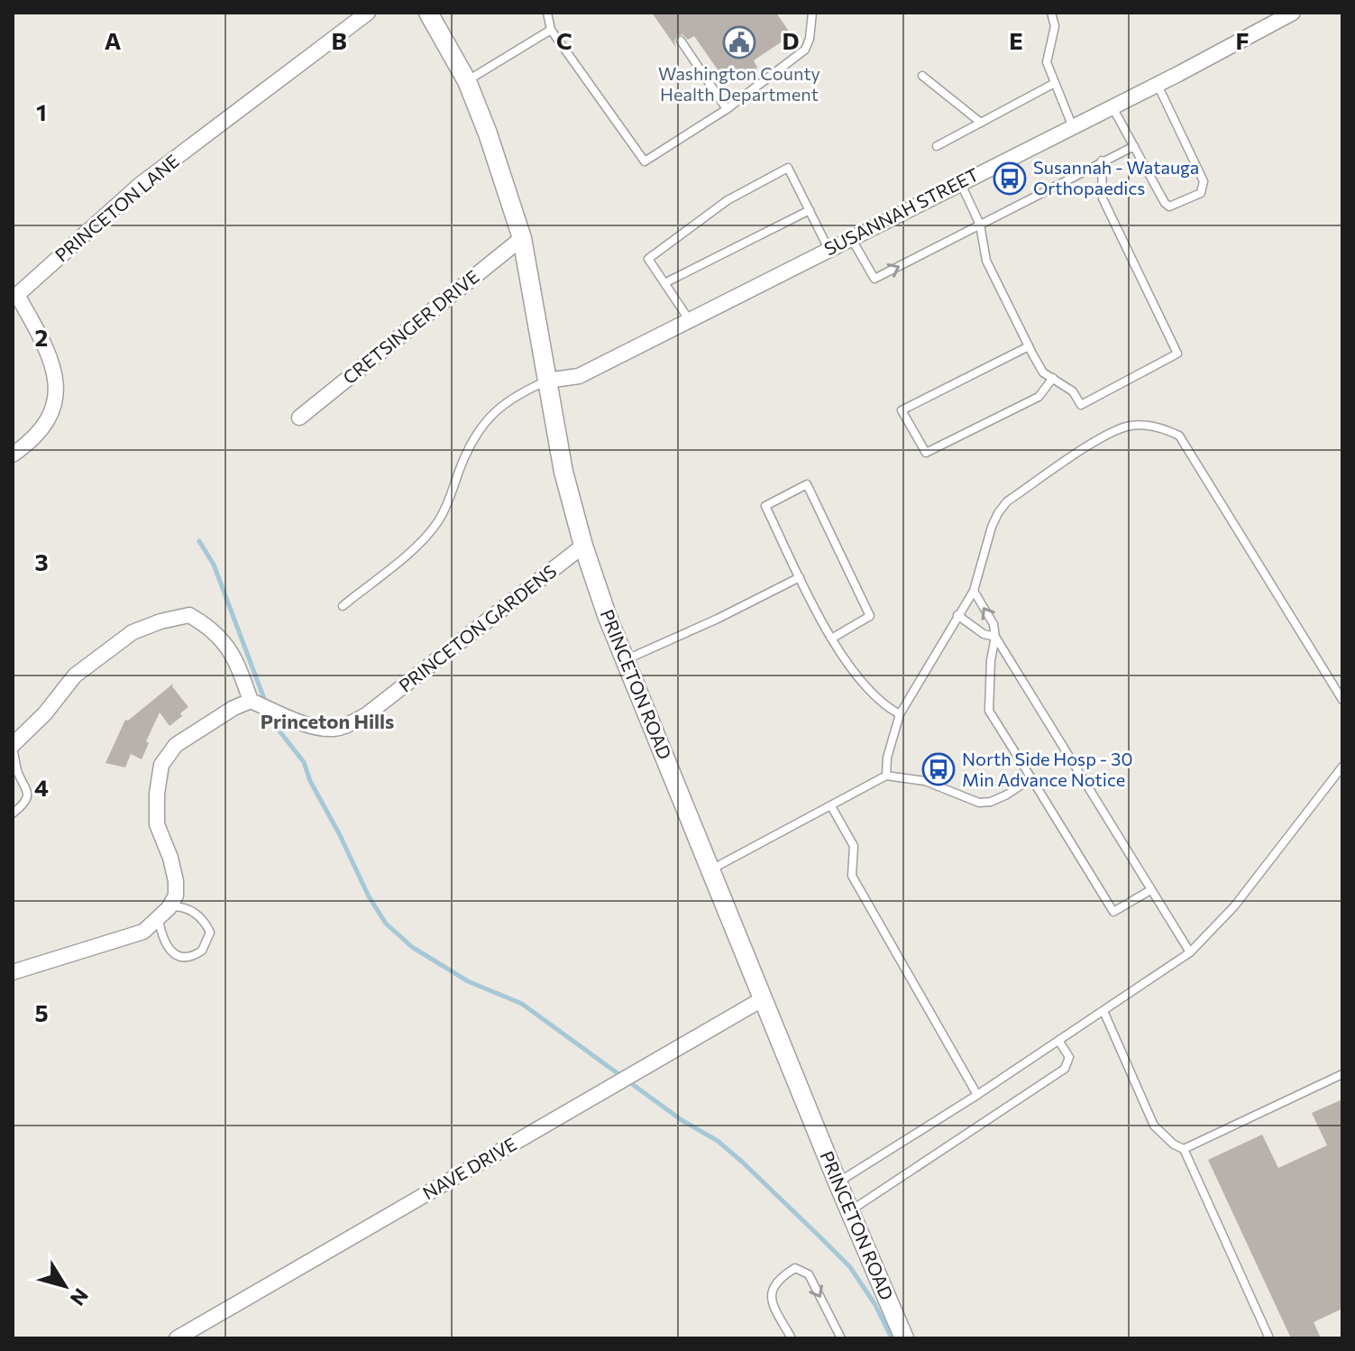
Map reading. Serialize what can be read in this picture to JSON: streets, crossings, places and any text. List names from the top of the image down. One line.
{"streets":{"street":["PRINCETON LANE","SUSANNAH STREET","CRETSINGER DRIVE","PRINCETON GARDENS","PRINCETON ROAD","NAVE DRIVE"]},"crossings":[["SUSANNAH STREET","PRINCETON ROAD"],["CRETSINGER DRIVE","PRINCETON ROAD"],["PRINCETON GARDENS","PRINCETON ROAD"],["PRINCETON ROAD","NAVE DRIVE"]],"districts":["Princeton Hills"],"places":{"public building":["Washington County Health Department"],"bus stop":["Susannah - Watauga Orthopaedics","North Side Hosp - 30 Min Advance Notice"]},"north":"bottom right","grid":{"columns":["A","B","C","D","E","F"],"rows":["1","2","3","4","5"]}}
